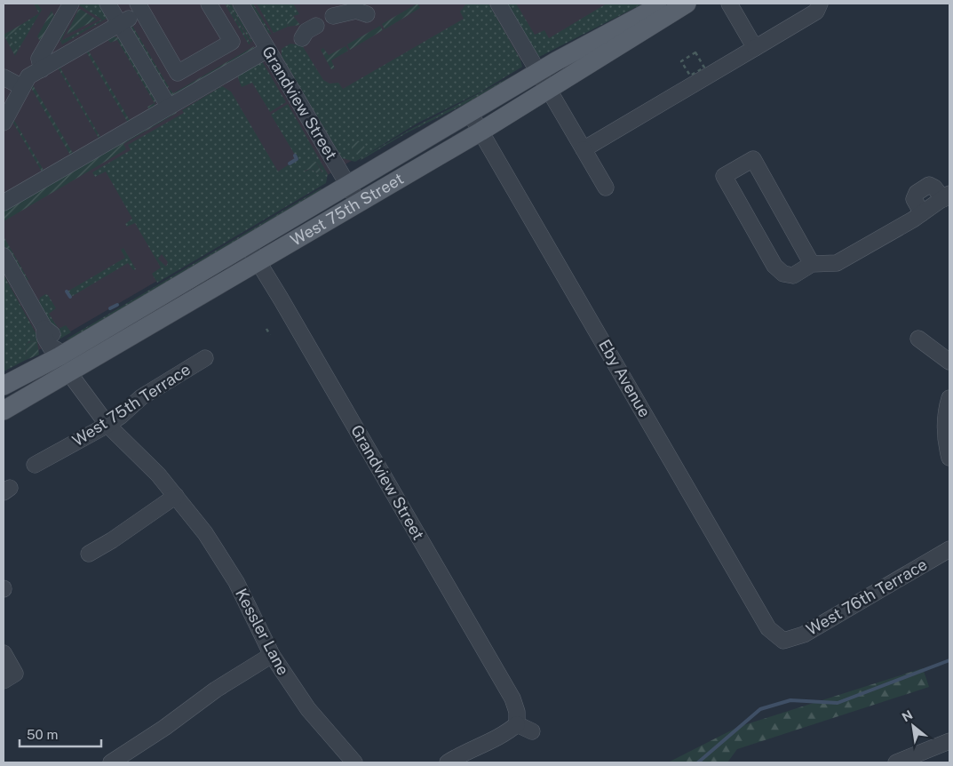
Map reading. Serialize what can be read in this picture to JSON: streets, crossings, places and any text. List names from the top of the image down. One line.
{"streets":{"main road":["West 75th Street"],"street":["Grandview Street","Eby Avenue","West 75th Terrace","West 76th Terrace","Kessler Lane"]},"crossings":[["Grandview Street","West 75th Street"],["West 75th Street","Eby Avenue"],["West 75th Street","Kessler Lane"],["Eby Avenue","West 76th Terrace"],["West 75th Terrace","Kessler Lane"]],"scale_bar":"50 m","north":"top left"}
